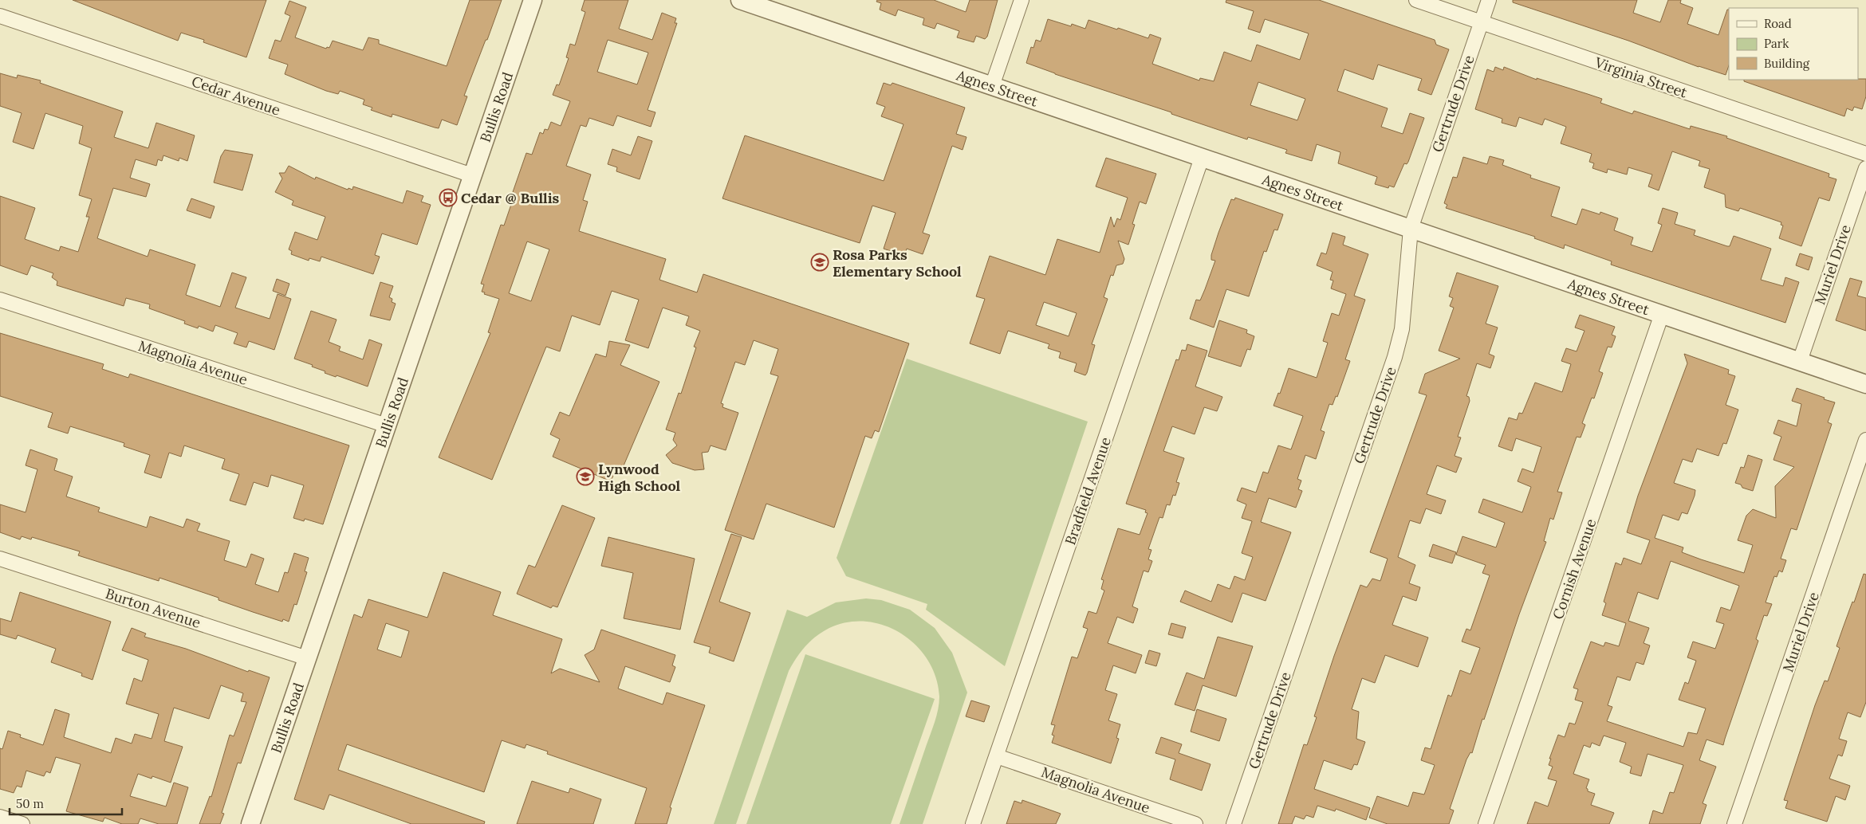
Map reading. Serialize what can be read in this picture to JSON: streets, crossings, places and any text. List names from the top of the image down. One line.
{"streets":{"street":["Virginia Street","Agnes Street","Cedar Avenue","Gertrude Drive","Bullis Road","Muriel Drive","Magnolia Avenue","Bradfield Avenue","Cornish Avenue","Burton Avenue"]},"crossings":[["Virginia Street","Gertrude Drive"],["Agnes Street","Gertrude Drive"],["Agnes Street","Muriel Drive"],["Agnes Street","Bradfield Avenue"],["Agnes Street","Cornish Avenue"],["Cedar Avenue","Bullis Road"],["Bullis Road","Magnolia Avenue"],["Bullis Road","Burton Avenue"],["Magnolia Avenue","Bradfield Avenue"]],"places":{"bus stop":["Cedar @ Bullis"],"school or university":["Rosa Parks Elementary School","Lynwood High School"]},"legend":["Road","Park","Building"],"scale_bar":"50 m"}
